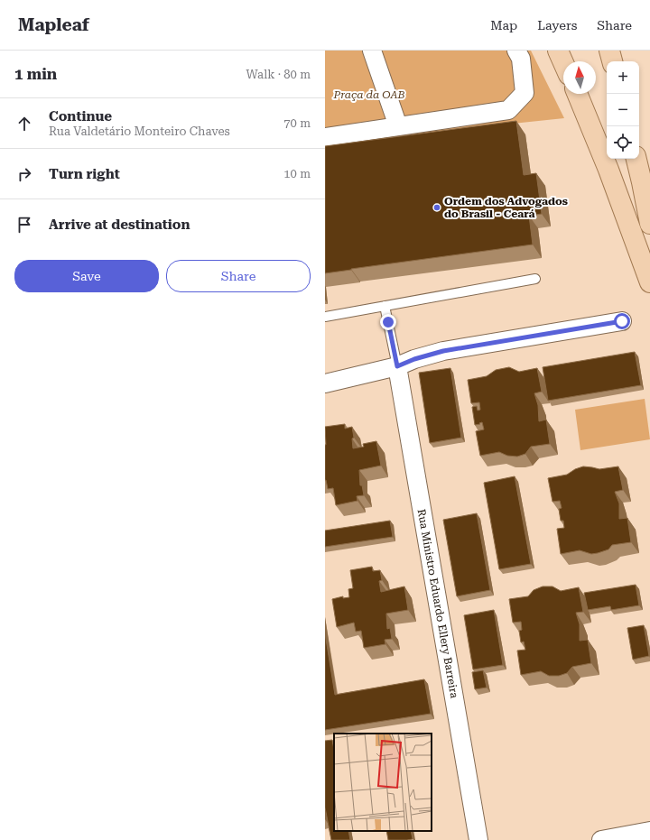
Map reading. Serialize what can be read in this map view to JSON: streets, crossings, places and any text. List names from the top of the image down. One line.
{"streets":{"street":["Rua Ministro Eduardo Ellery Barreira"]},"parks":["Praça da OAB"],"places":["Ordem dos Advogados do Brasil - Ceará"],"north":"top","page":{"header":"Mapleaf","nav":["Map","Layers","Share"],"heading":["1 min","Walk · 80 m"],"map_buttons":["+","−"],"list":[["Continue","Rua Valdetário Monteiro Chaves","70 m"],["Turn right","10 m"],"Arrive at destination"],"buttons":["Save","Share"]}}
